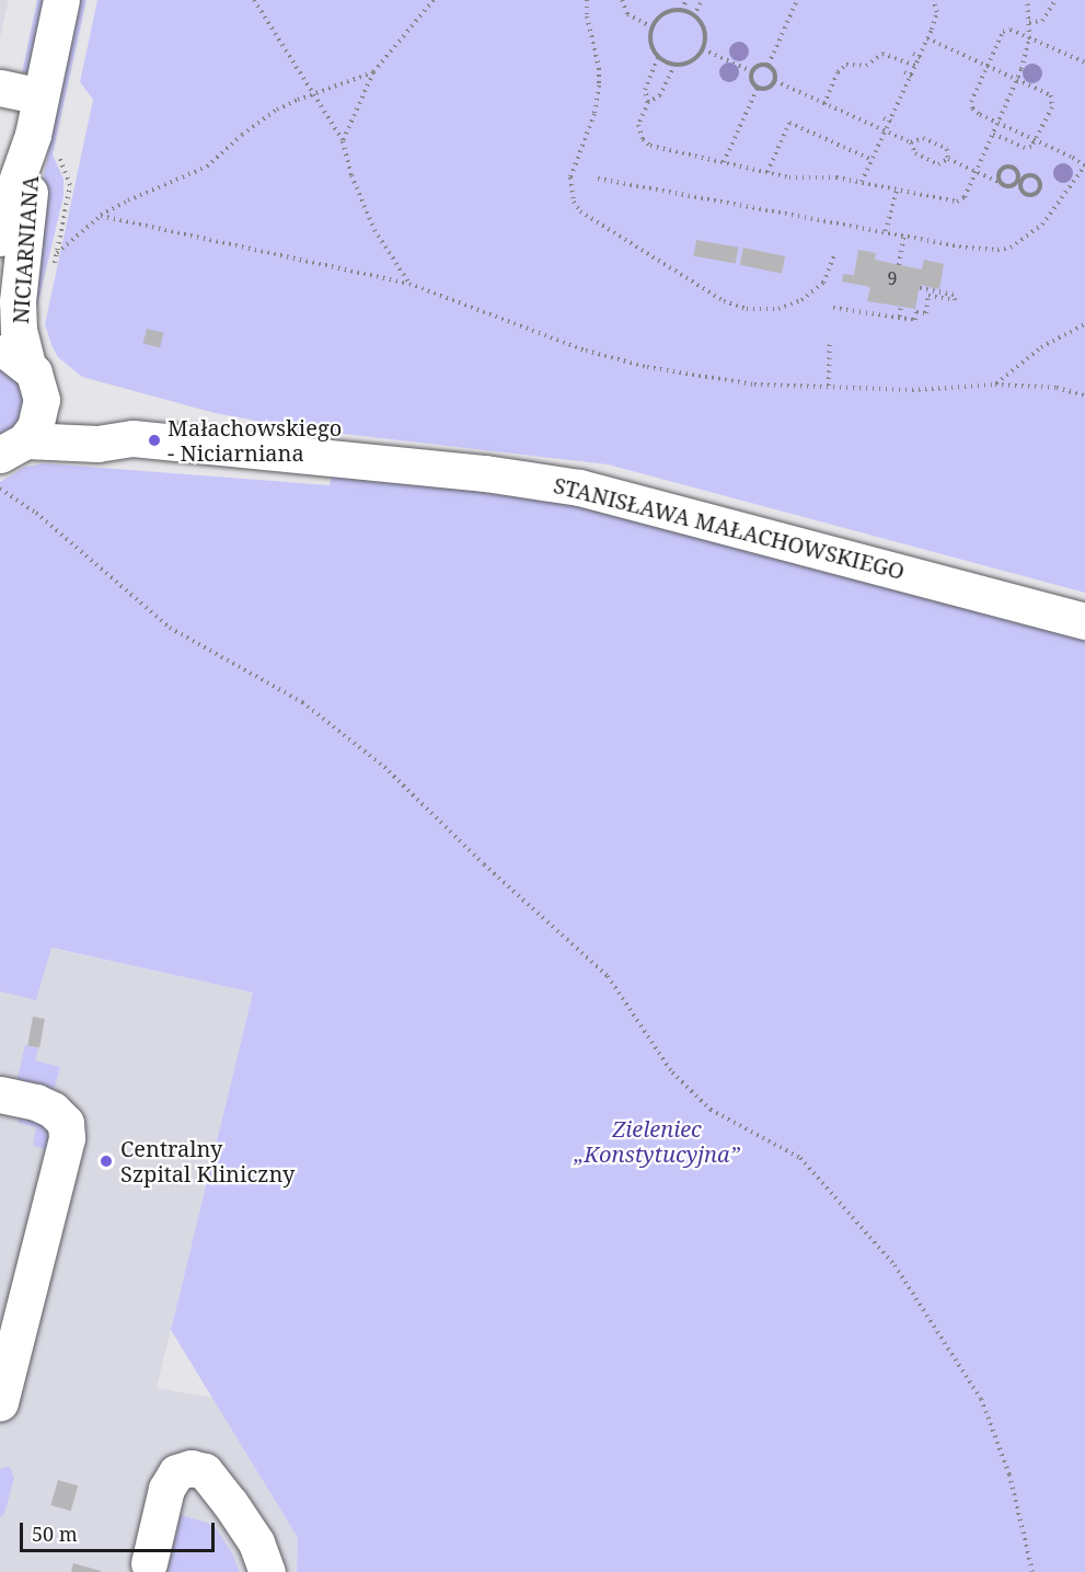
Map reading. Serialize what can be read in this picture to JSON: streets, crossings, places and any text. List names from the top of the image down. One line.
{"streets":{"street":["NICIARNIANA","STANISŁAWA MAŁACHOWSKIEGO"]},"crossings":[["NICIARNIANA","STANISŁAWA MAŁACHOWSKIEGO"]],"parks":["Zieleniec „Konstytucyjna”"],"places":["Małachowskiego - Niciarniana","Centralny Szpital Kliniczny"],"house_numbers":["9"],"scale_bar":"50 m"}
